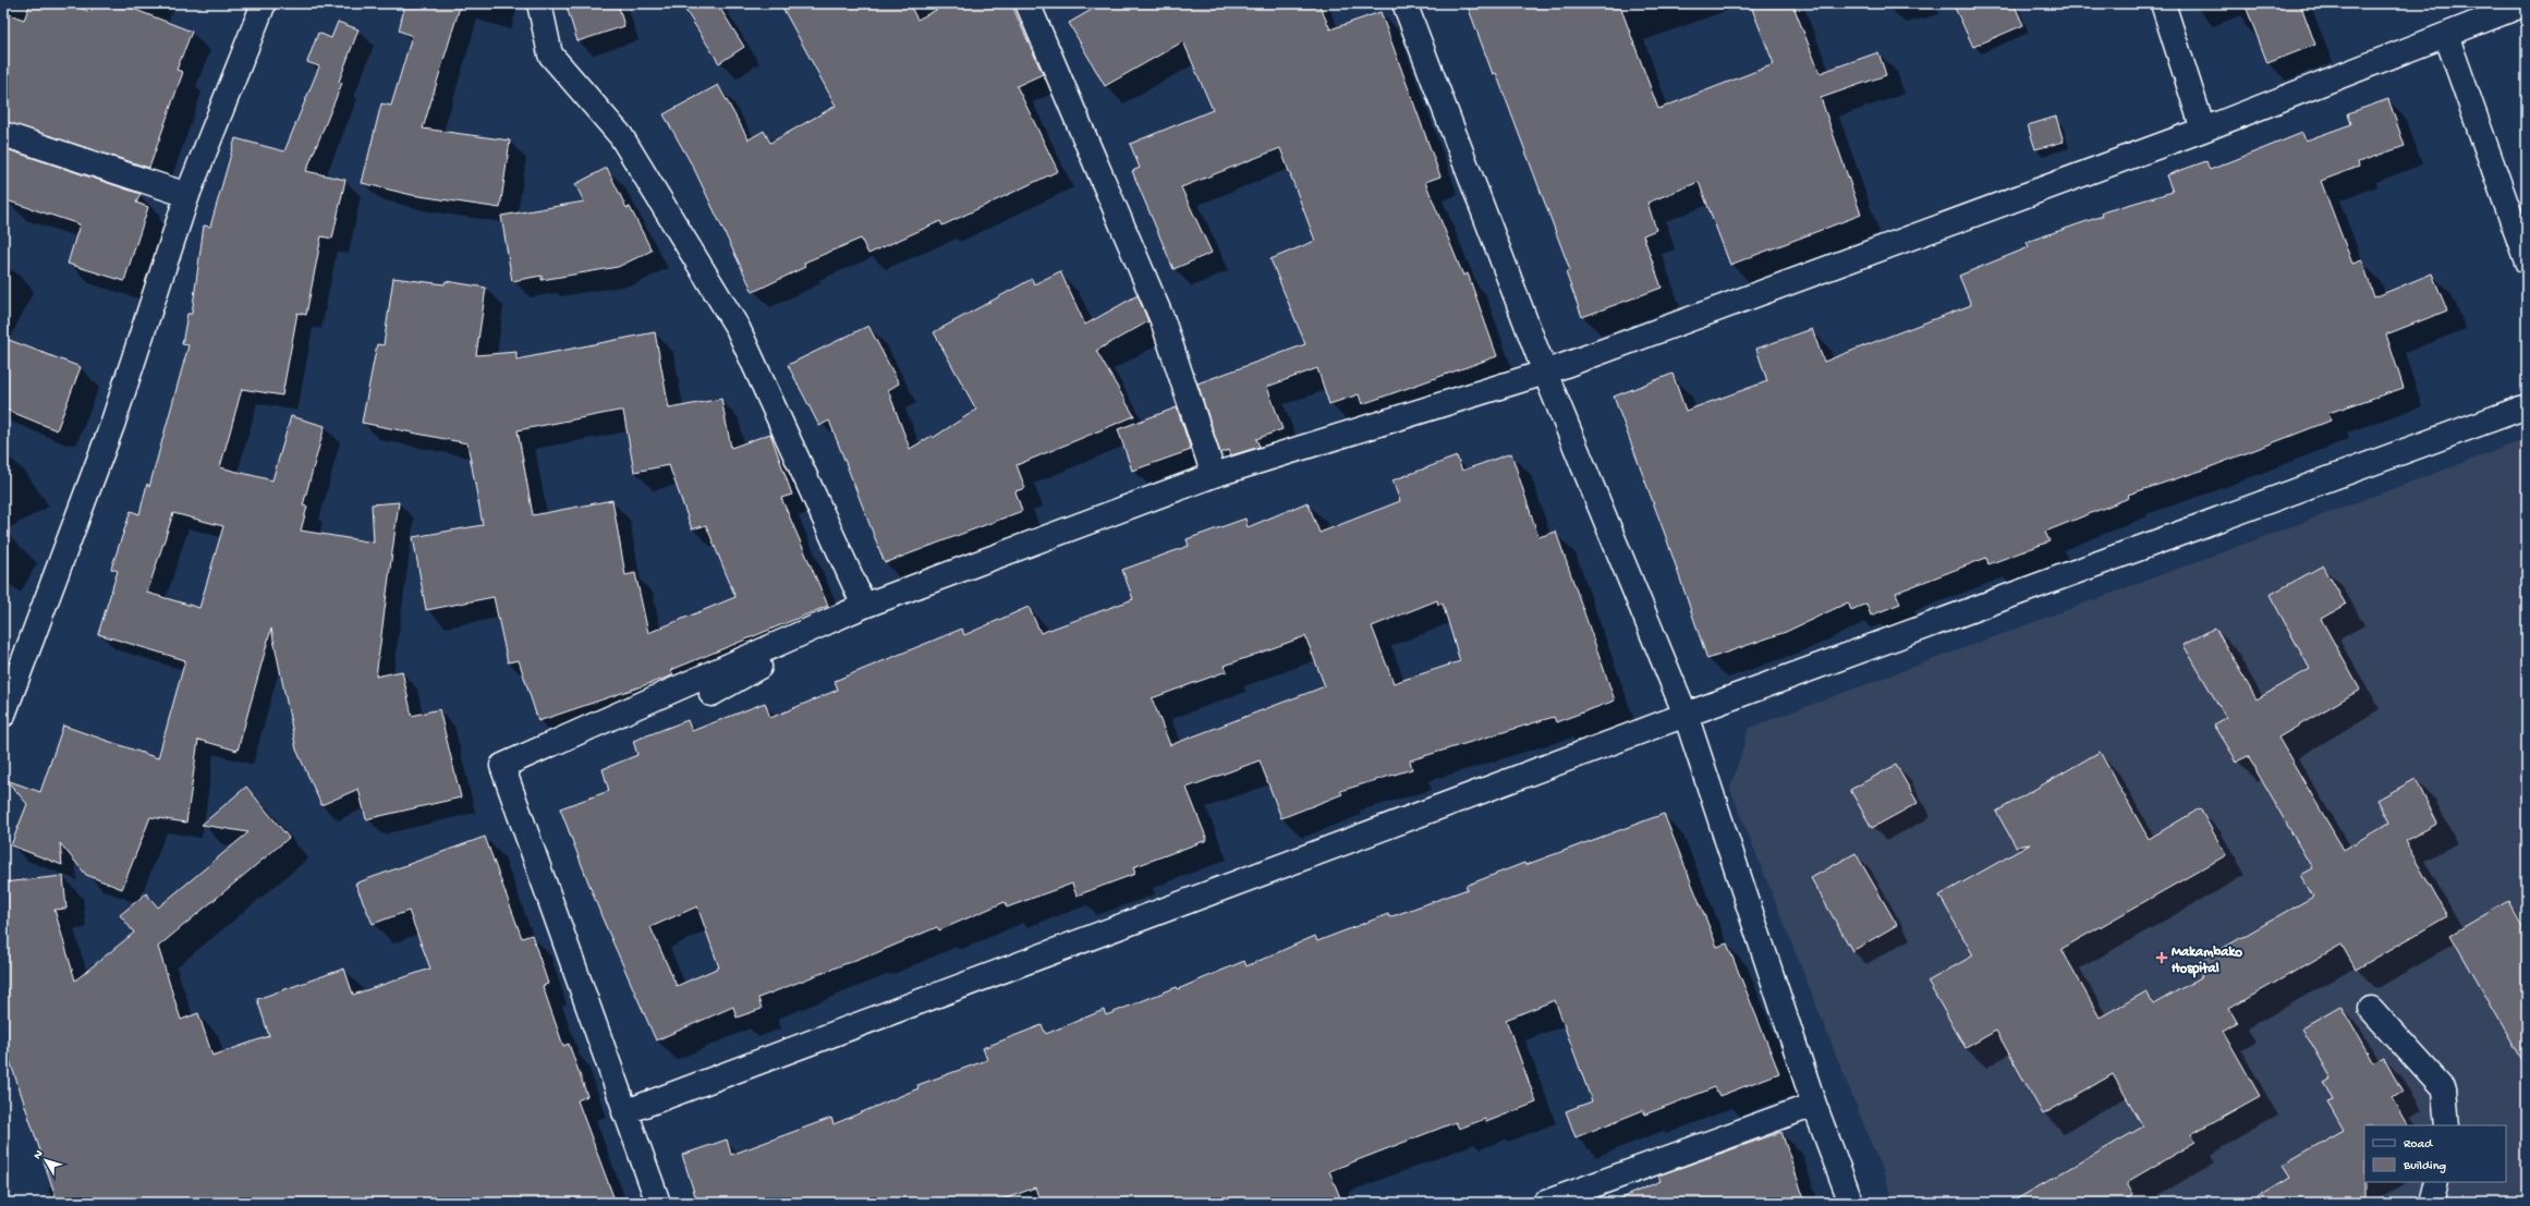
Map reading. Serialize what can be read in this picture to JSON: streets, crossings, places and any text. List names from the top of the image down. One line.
{"places":{"health":["Makambako Hospital"]},"legend":["Road","Building"],"north":"top left"}
